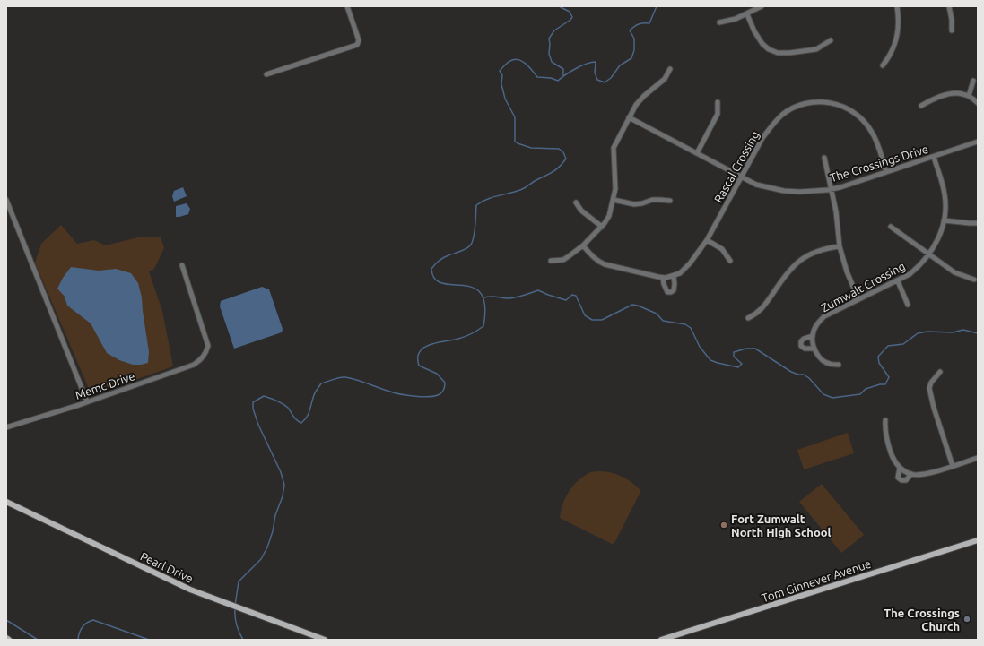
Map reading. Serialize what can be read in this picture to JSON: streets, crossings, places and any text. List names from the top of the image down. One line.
{"streets":{"main road":["Pearl Drive","Tom Ginnever Avenue"],"street":["The Crossings Drive","Rascal Crossing","Zumwalt Crossing","Memc Drive"]},"crossings":[["The Crossings Drive","Rascal Crossing"],["The Crossings Drive","Zumwalt Crossing"]],"places":["Fort Zumwalt North High School","The Crossings Church"]}
